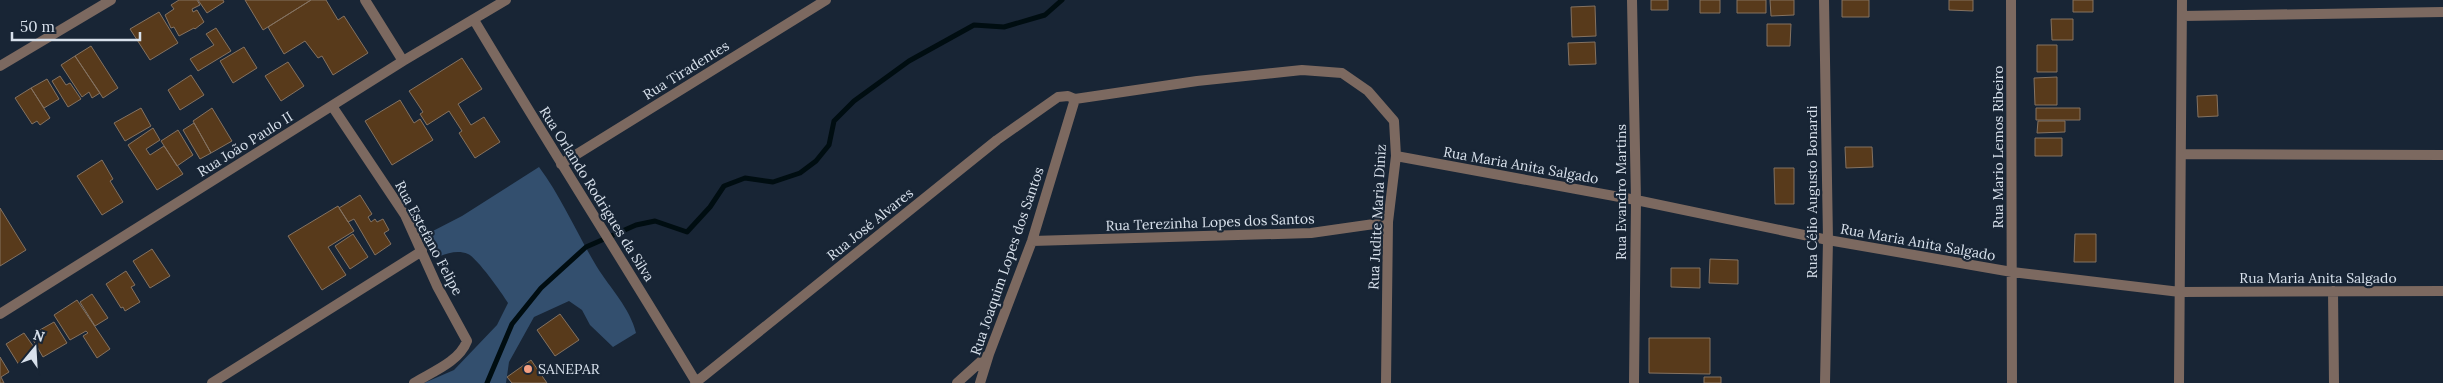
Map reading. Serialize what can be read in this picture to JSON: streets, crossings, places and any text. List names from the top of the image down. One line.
{"streets":{"street":["Rua Tiradentes","Rua João Paulo II","Rua Mario Lemos Ribeiro","Rua Maria Anita Salgado","Rua Evandro Martins","Rua Célio Augusto Bonardi","Rua Orlando Rodrigues da Silva","Rua Judite Maria Diniz","Rua Terezinha Lopes dos Santos","Rua José Alvares","Rua Estefano Felipe","Rua Joaquim Lopes dos Santos"]},"crossings":[["Rua Tiradentes","Rua Orlando Rodrigues da Silva"],["Rua João Paulo II","Rua Orlando Rodrigues da Silva"],["Rua João Paulo II","Rua Estefano Felipe"],["Rua Mario Lemos Ribeiro","Rua Maria Anita Salgado"],["Rua Maria Anita Salgado","Rua Evandro Martins"],["Rua Maria Anita Salgado","Rua Célio Augusto Bonardi"],["Rua Maria Anita Salgado","Rua Judite Maria Diniz"],["Rua Orlando Rodrigues da Silva","Rua José Alvares"],["Rua Judite Maria Diniz","Rua Terezinha Lopes dos Santos"],["Rua Judite Maria Diniz","Rua José Alvares"],["Rua Judite Maria Diniz","Rua Joaquim Lopes dos Santos"],["Rua Terezinha Lopes dos Santos","Rua Joaquim Lopes dos Santos"],["Rua José Alvares","Rua Joaquim Lopes dos Santos"]],"places":["SANEPAR"],"scale_bar":"50 m","north":"top"}
